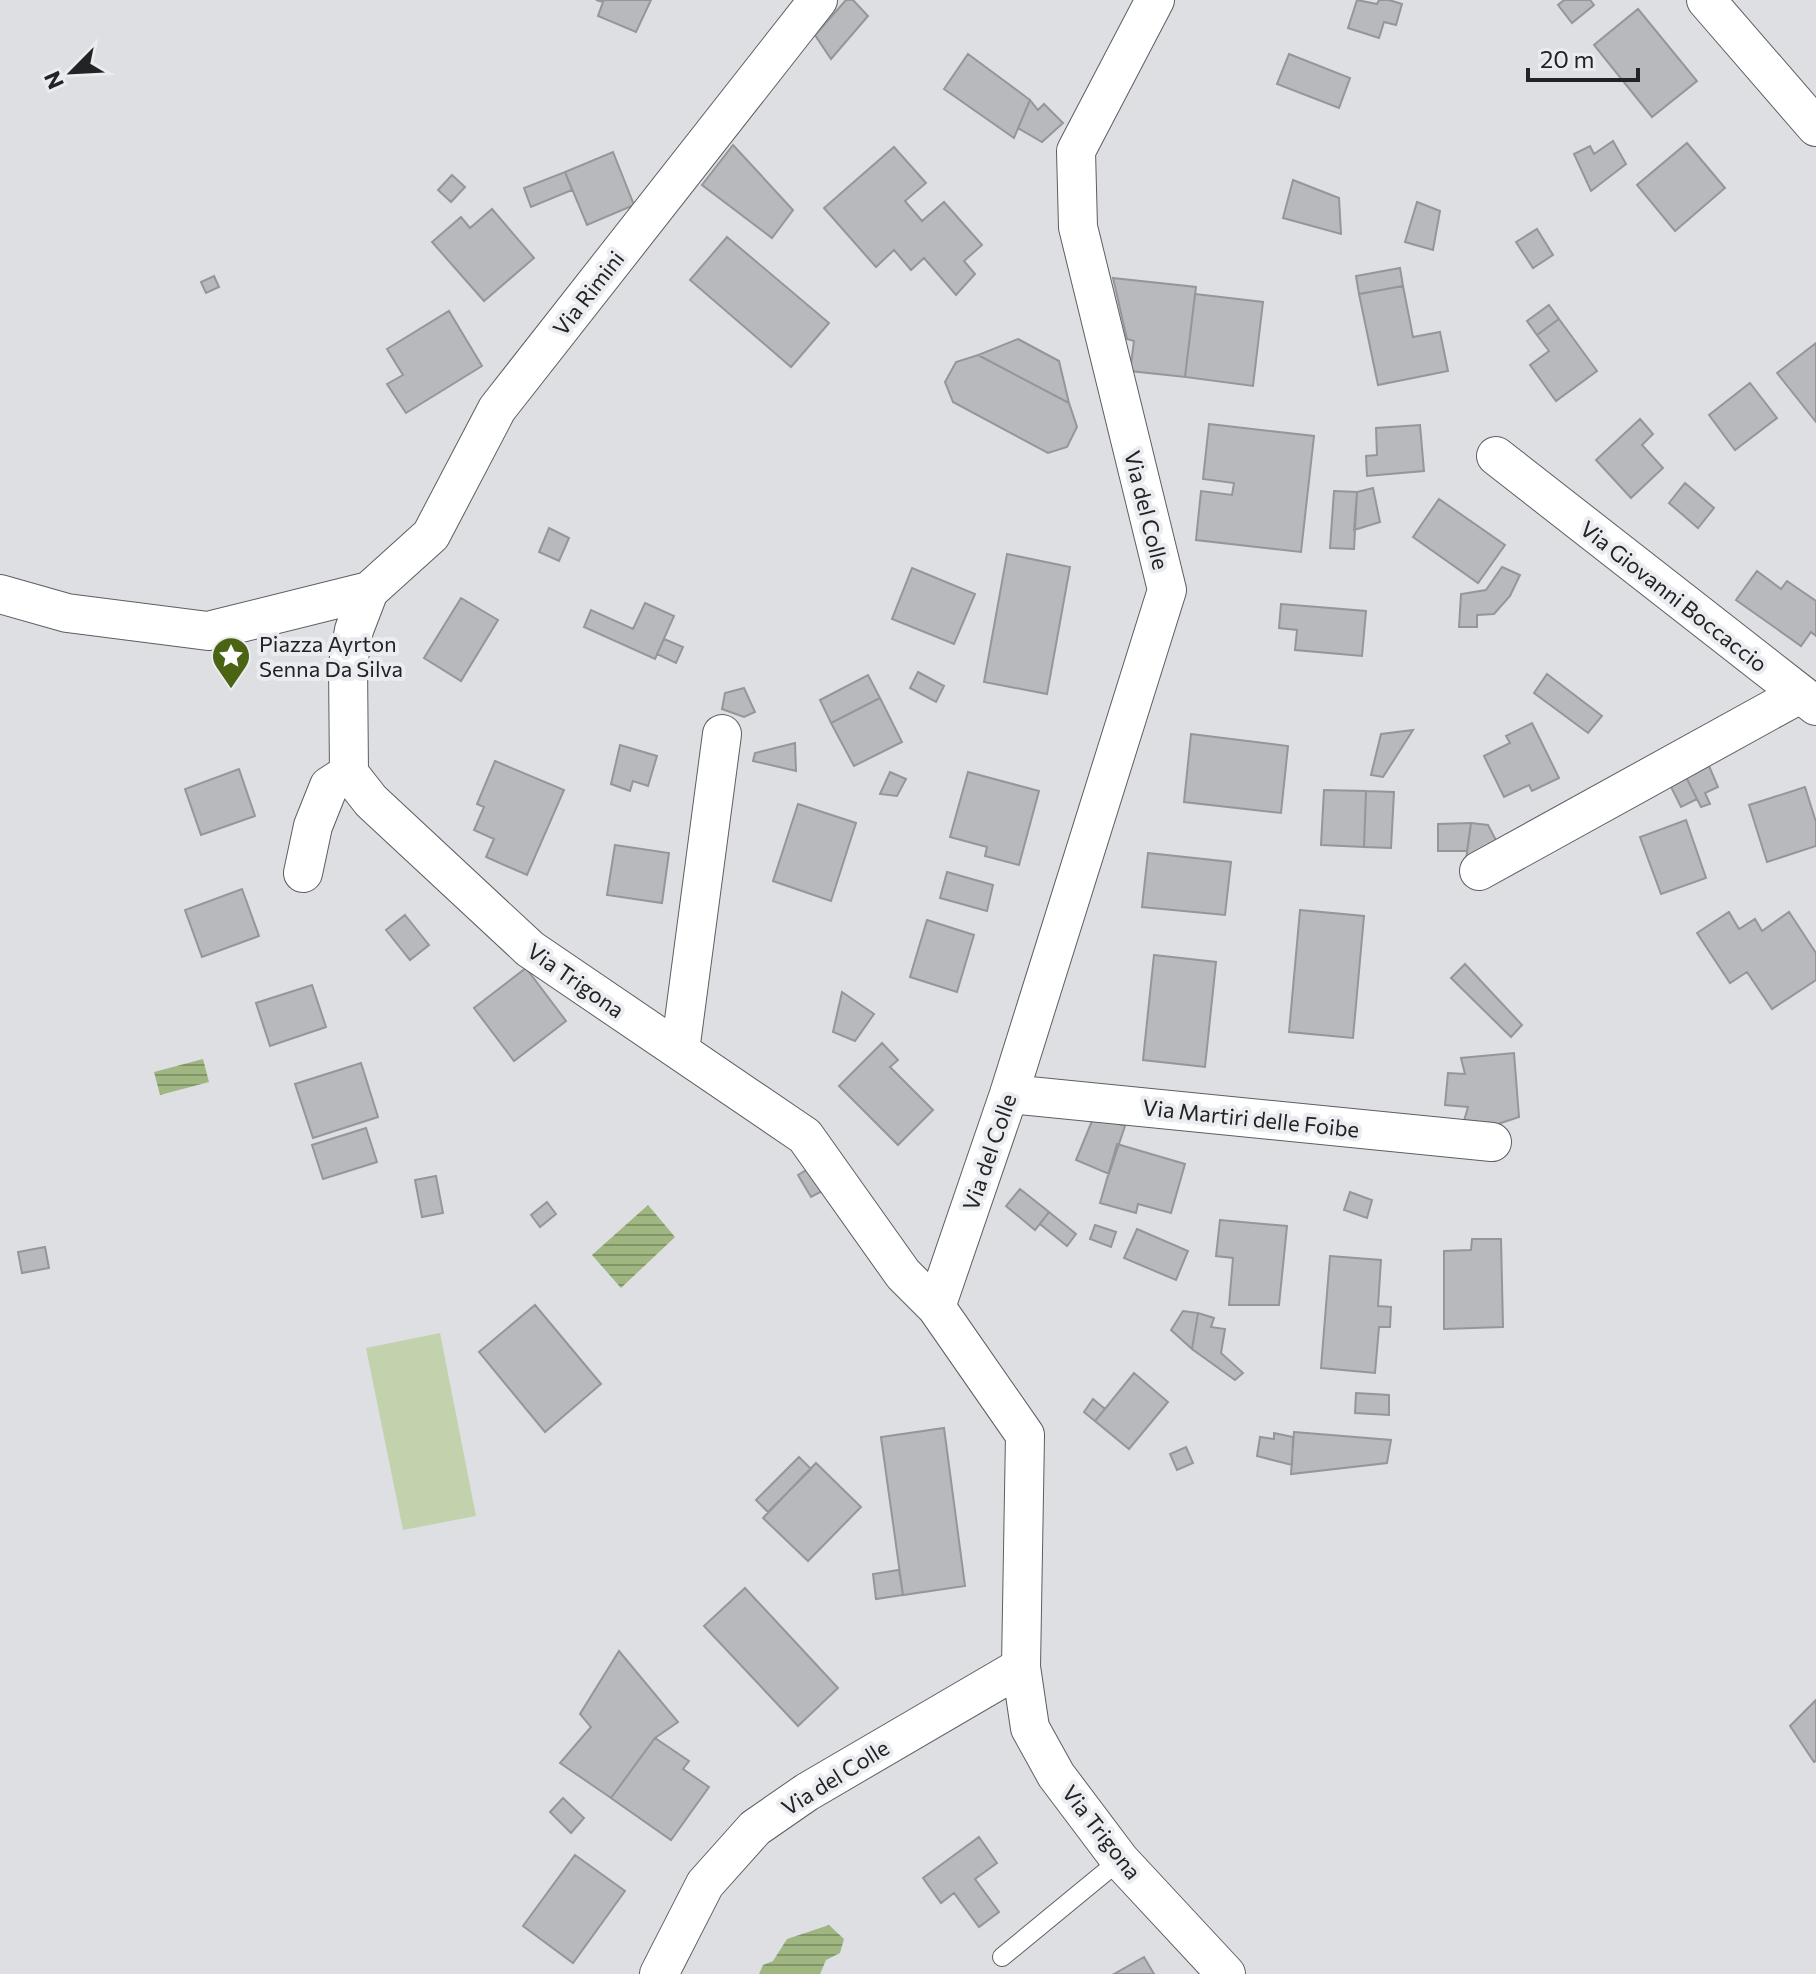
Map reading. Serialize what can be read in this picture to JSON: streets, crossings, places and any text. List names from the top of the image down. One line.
{"streets":{"street":["Via Rimini","Via del Colle","Via Giovanni Boccaccio","Via Trigona","Via Martiri delle Foibe"]},"crossings":[["Via del Colle","Via Trigona"],["Via del Colle","Via Martiri delle Foibe"]],"places":{"place":["Piazza Ayrton Senna Da Silva"]},"scale_bar":"20 m","north":"bottom left"}
